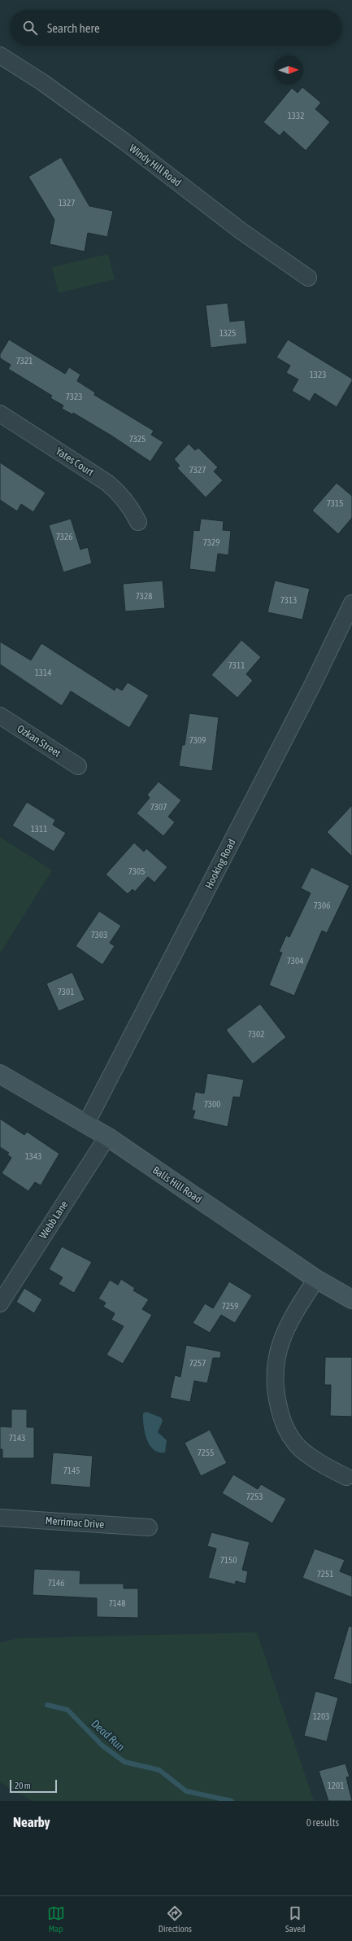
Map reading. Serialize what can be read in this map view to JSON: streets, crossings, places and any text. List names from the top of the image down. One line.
{"streets":{"street":["Windy Hill Road","Yates Court","Ozkan Street","Hooking Road","Balls Hill Road","Webb Lane","Merrimac Drive"]},"crossings":[["Hooking Road","Balls Hill Road"],["Balls Hill Road","Webb Lane"]],"water":["Dead Run"],"house_numbers":["1332","1327","1325","7321","1323","7323","7325","7327","7315","7326","7329","7328","7313","7311","1314","7309","7307","1311","7305","7306","7303","7304","7301","7302","7300","1343","7259","7257","7143","7255","7145","7253","7150","7251","7146","7148","1203","1201"],"scale_bar":"20 m","north":"right","page":{"search":"Search here","scale":"20 m","heading":["Nearby","0 results"],"nav":["Map","Directions","Saved"]}}
